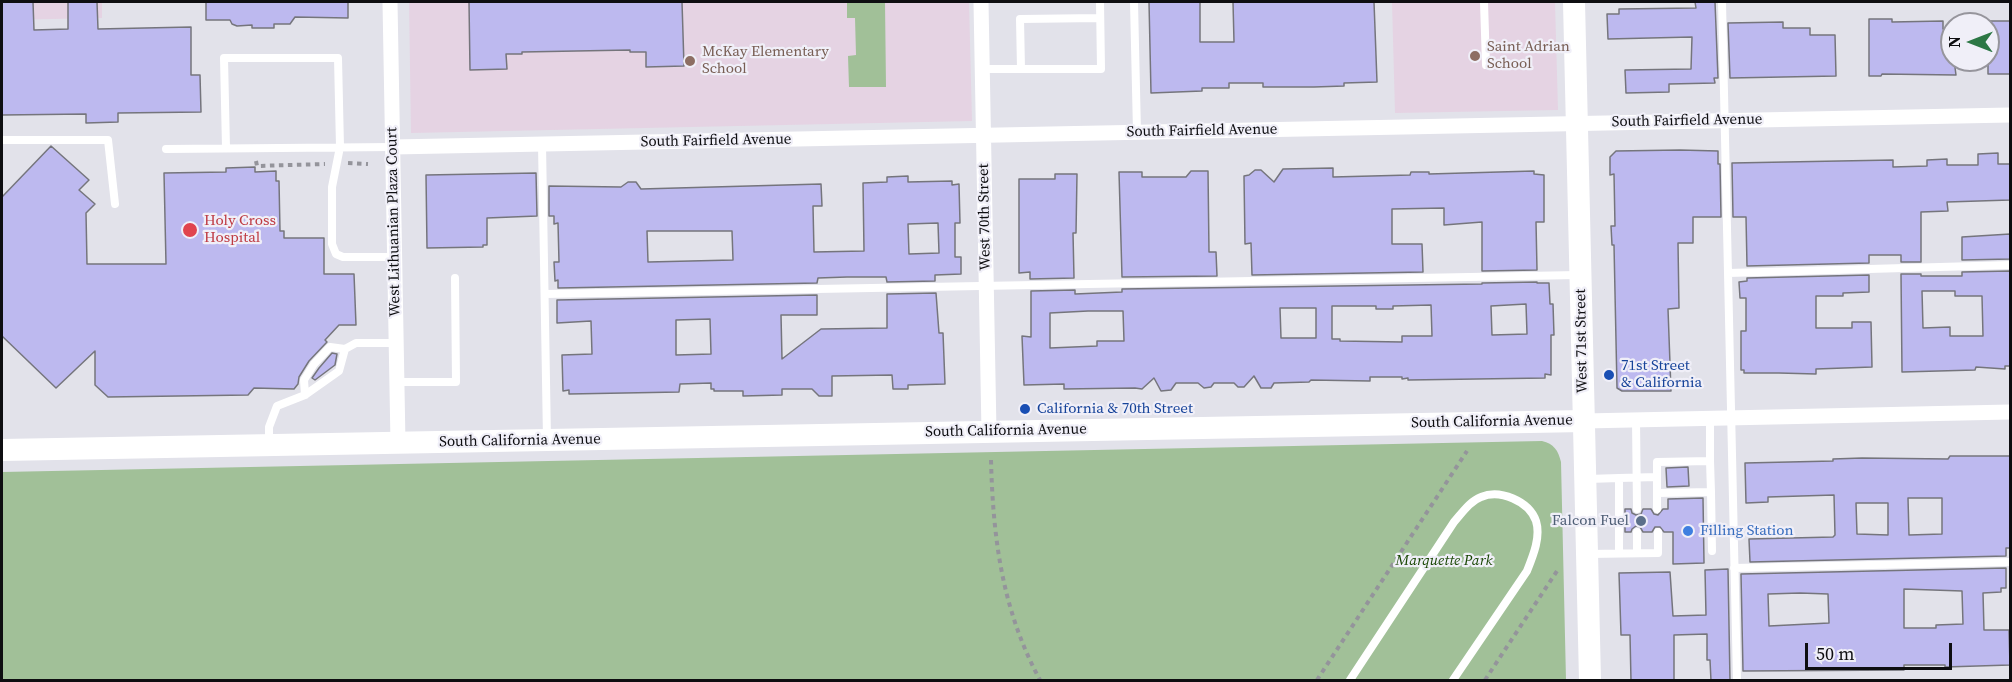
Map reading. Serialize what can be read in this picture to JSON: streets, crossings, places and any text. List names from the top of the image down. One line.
{"streets":{"street":["South Fairfield Avenue","West 70th Street","West Lithuanian Plaza Court","West 71st Street","South California Avenue"]},"crossings":[["South Fairfield Avenue","West 70th Street"],["South Fairfield Avenue","West Lithuanian Plaza Court"],["South Fairfield Avenue","West 71st Street"],["West 70th Street","South California Avenue"],["West Lithuanian Plaza Court","South California Avenue"],["West 71st Street","South California Avenue"]],"parks":["Marquette Park"],"places":["Saint Adrian School","McKay Elementary School","Holy Cross Hospital","71st Street & California","California & 70th Street","Falcon Fuel","Filling Station"],"scale_bar":"50 m","north":"left"}
